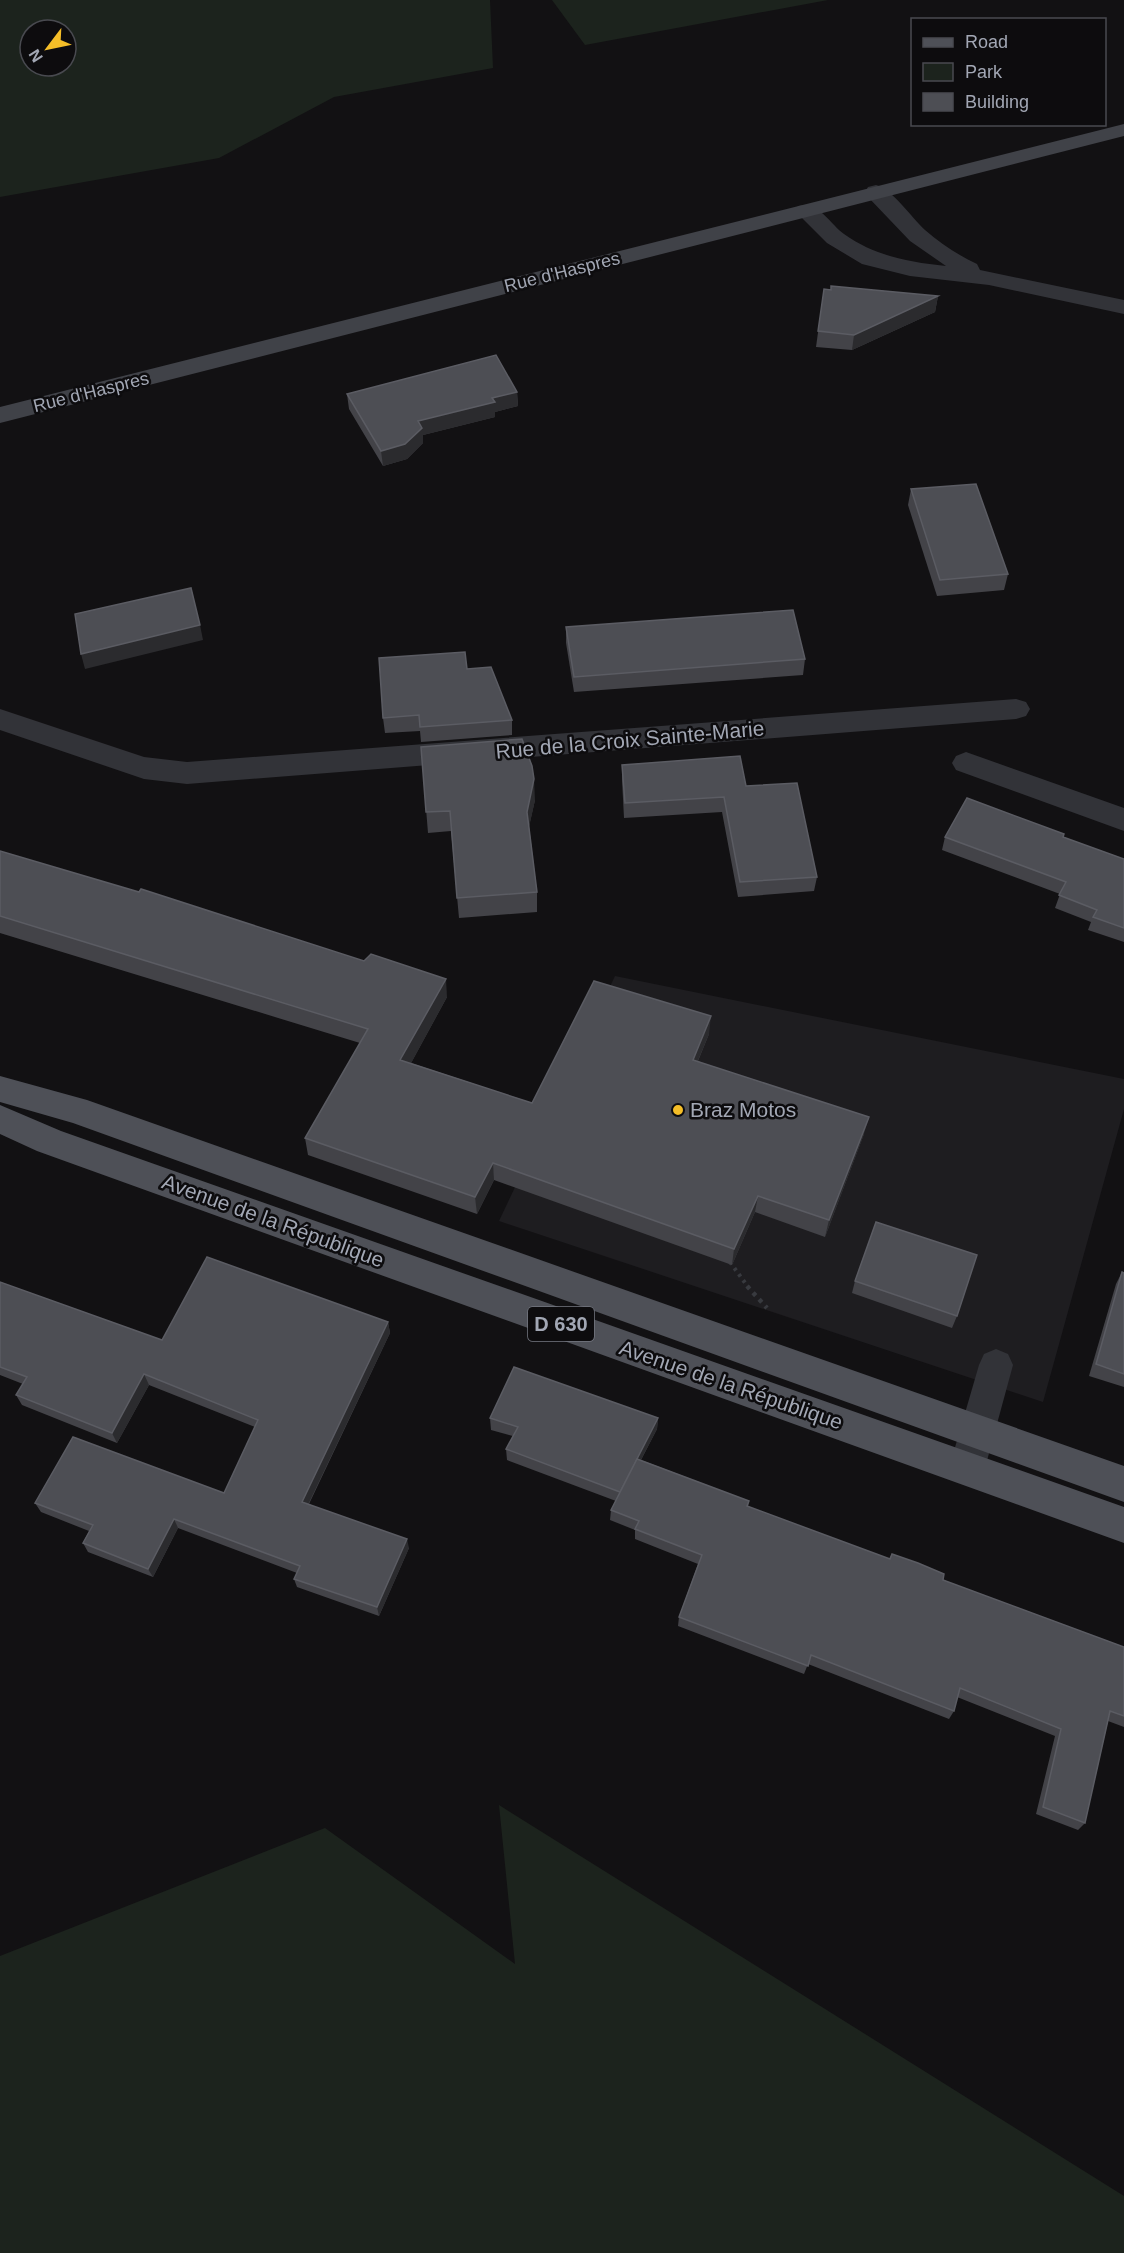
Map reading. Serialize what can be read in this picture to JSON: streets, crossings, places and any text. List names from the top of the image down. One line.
{"streets":{"main road":["Rue d'Haspres","Avenue de la République","D 630"],"street":["Rue de la Croix Sainte-Marie"]},"places":["Braz Motos"],"legend":["Road","Park","Building"],"north":"bottom left"}
